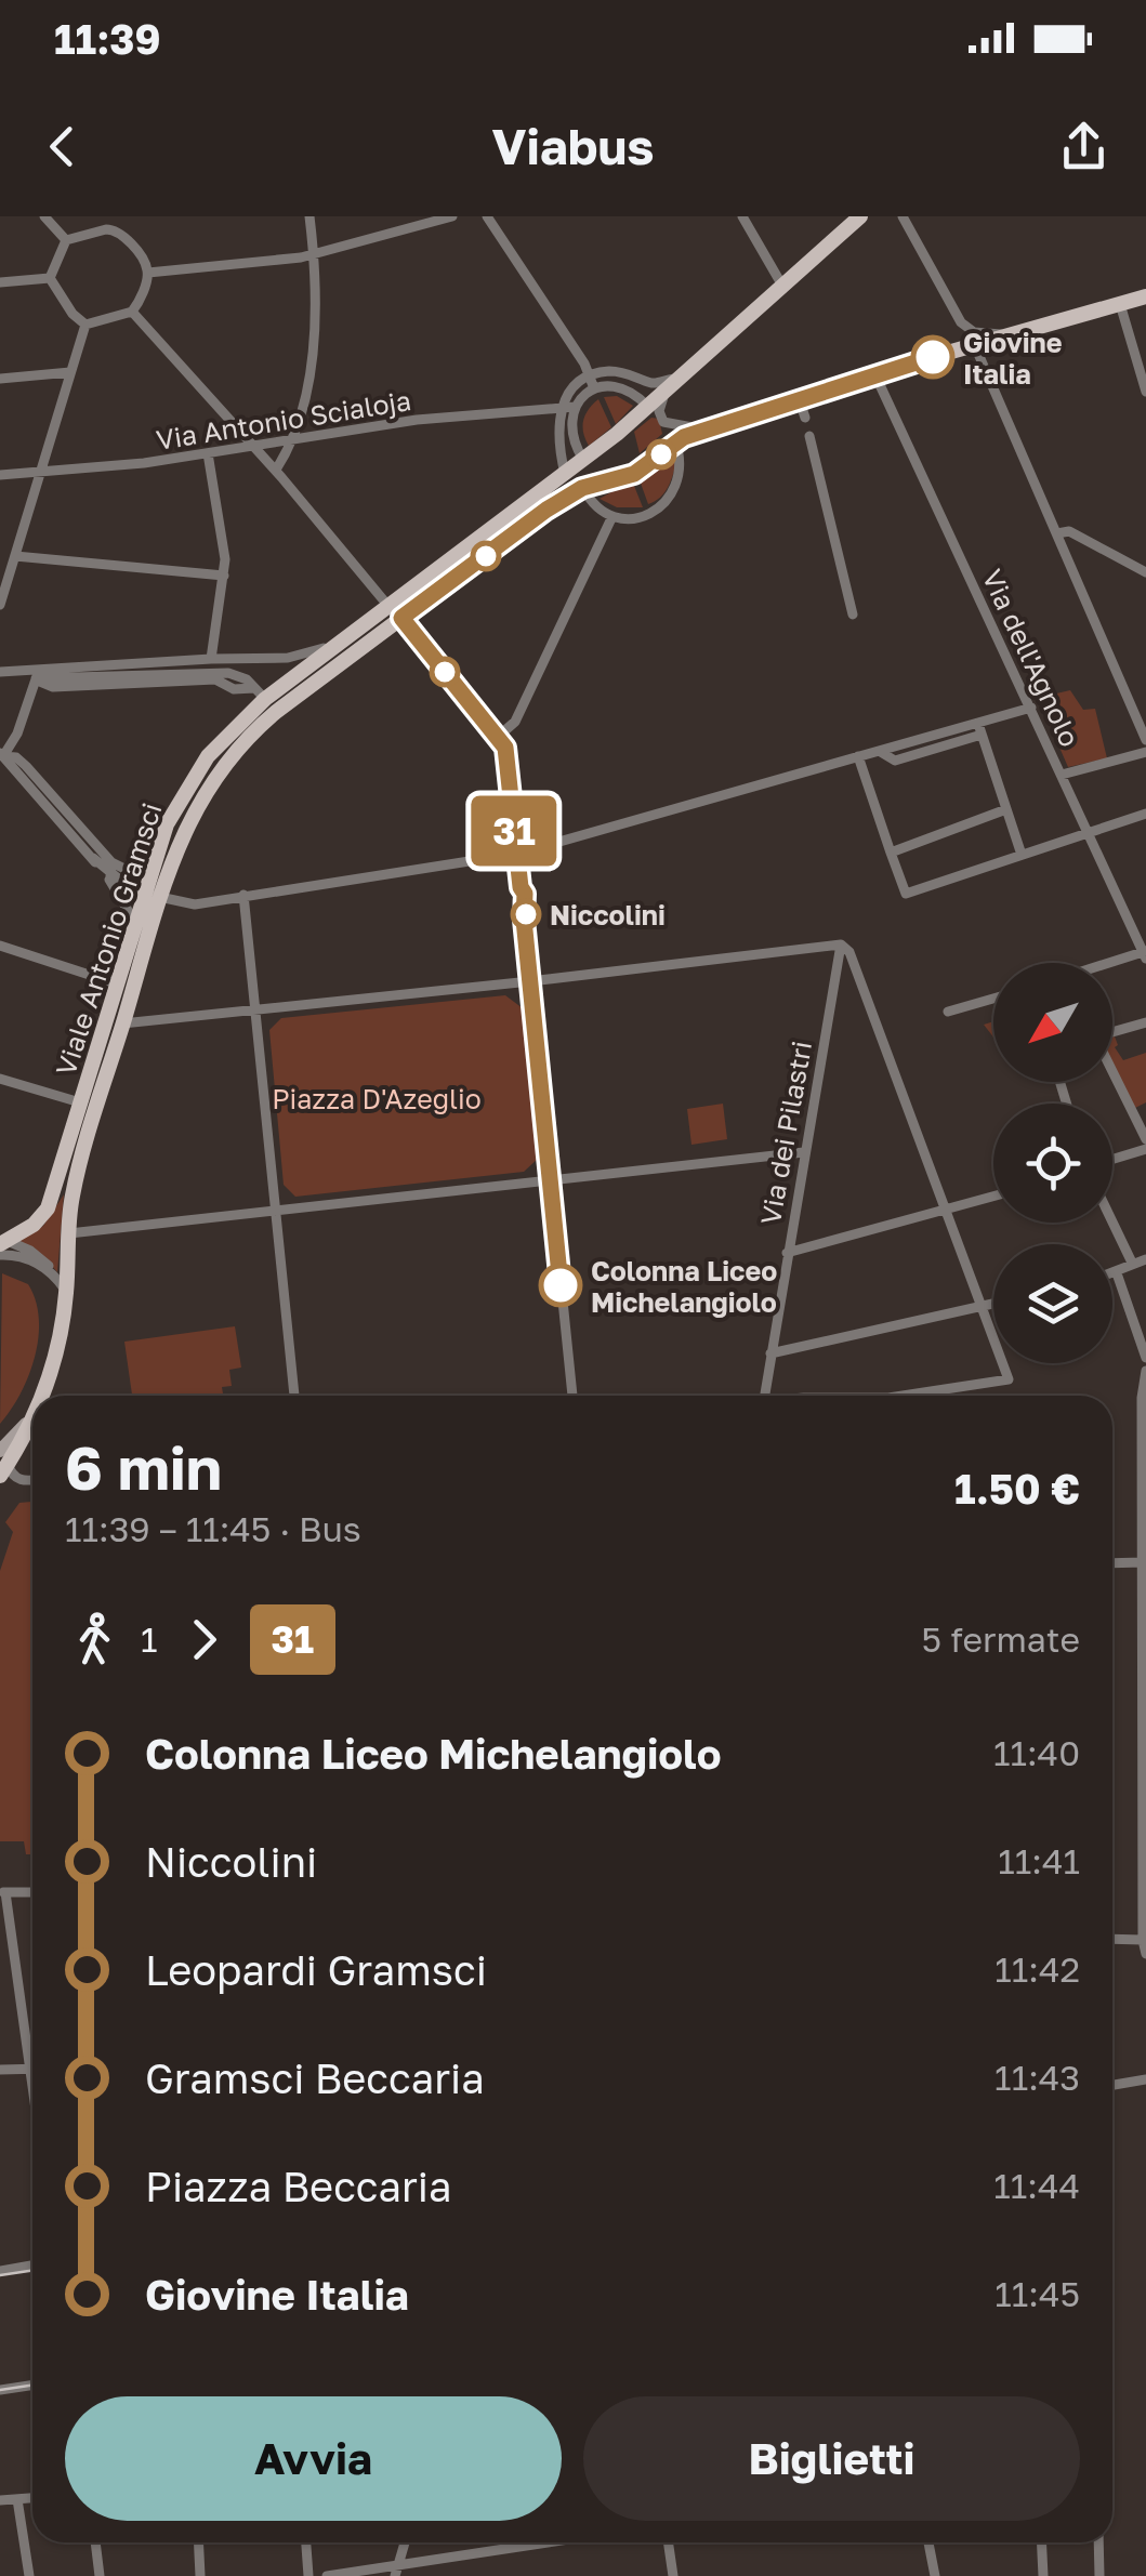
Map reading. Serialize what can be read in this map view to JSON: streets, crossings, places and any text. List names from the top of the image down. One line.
{"streets":{"main road":["Viale Antonio Gramsci"],"street":["Via Antonio Scialoja","Via dell'Agnolo","Via dei Pilastri"]},"parks":["Piazza D'Azeglio"],"places":["Giovine Italia","Niccolini","Colonna Liceo Michelangiolo"],"lines":["bus line 31"],"north":"bottom left","page":{"status":"11:39","header":"Viabus","on_map":"31","heading":["6 min","11:39 – 11:45 · Bus","1.50 €"],"legs":["1","31","5 fermate"],"list":[{"name":"Colonna Liceo Michelangiolo","value":"11:40"},{"name":"Niccolini","value":"11:41"},{"name":"Leopardi Gramsci","value":"11:42"},{"name":"Gramsci Beccaria","value":"11:43"},{"name":"Piazza Beccaria","value":"11:44"},{"name":"Giovine Italia","value":"11:45"}],"buttons":["Avvia","Biglietti"]}}
